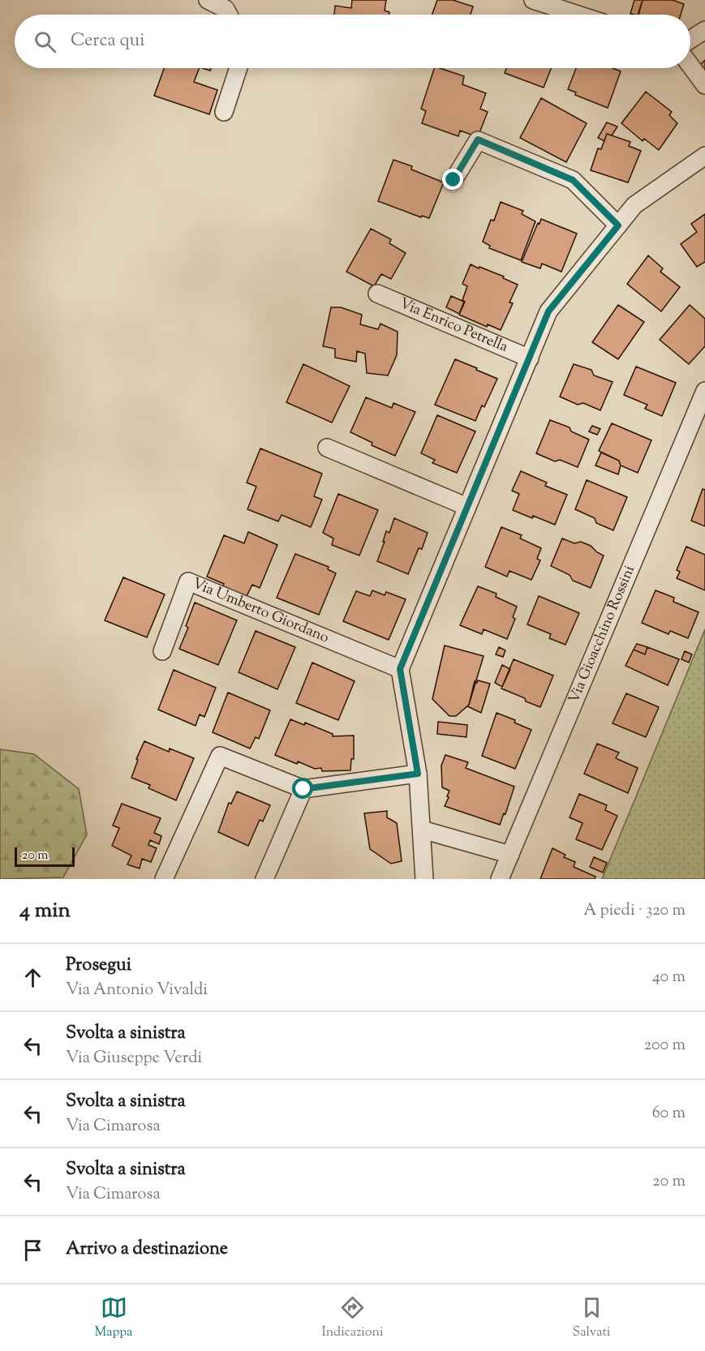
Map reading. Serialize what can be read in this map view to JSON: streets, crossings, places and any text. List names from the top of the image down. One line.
{"streets":{"street":["Via Enrico Petrella","Via Umberto Giordano","Via Gioacchino Rossini"]},"scale_bar":"20 m","page":{"search":"Cerca qui","scale":"20 m","heading":["4 min","A piedi · 320 m"],"list":[["Prosegui","Via Antonio Vivaldi","40 m"],["Svolta a sinistra","Via Giuseppe Verdi","200 m"],["Svolta a sinistra","Via Cimarosa","60 m"],["Svolta a sinistra","Via Cimarosa","20 m"],"Arrivo a destinazione"],"nav":["Mappa","Indicazioni","Salvati"]}}
